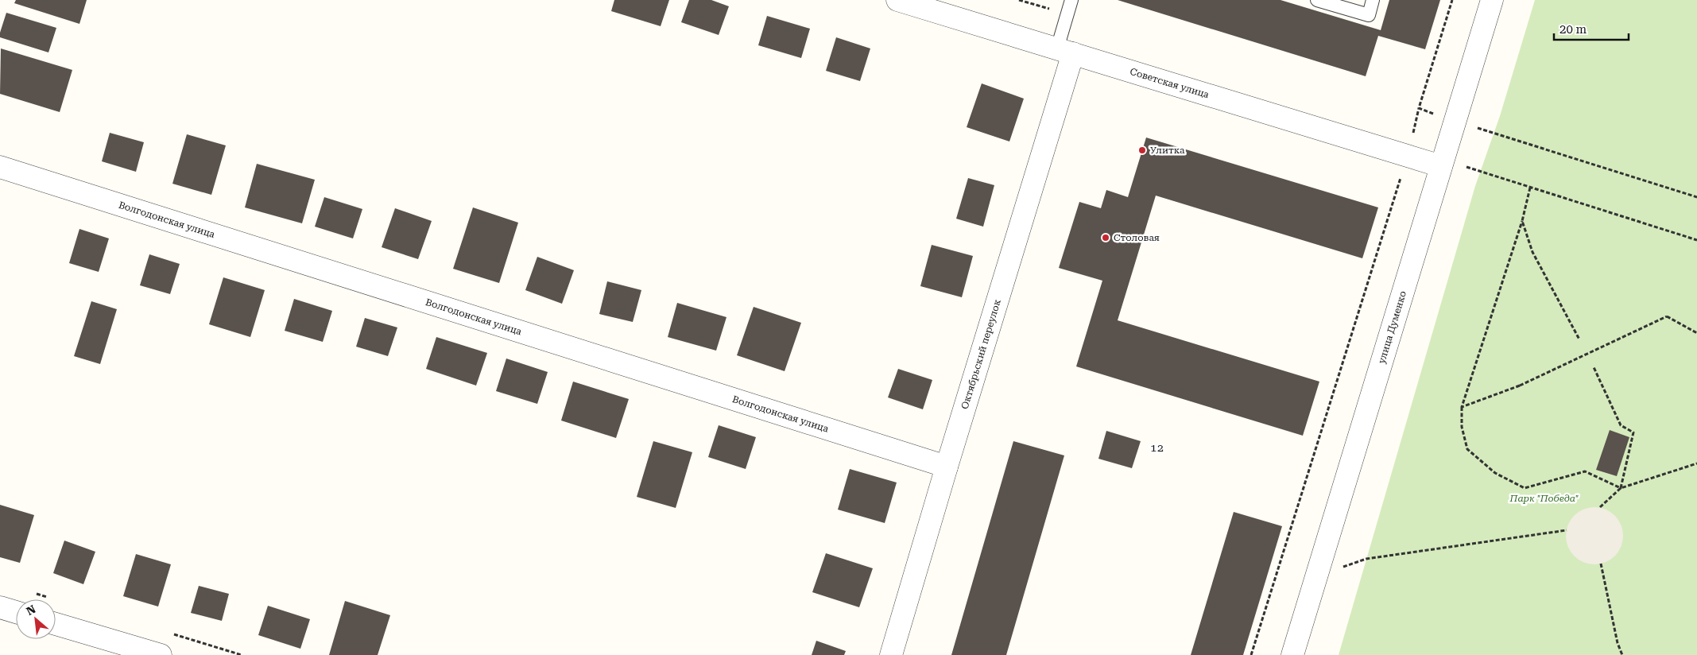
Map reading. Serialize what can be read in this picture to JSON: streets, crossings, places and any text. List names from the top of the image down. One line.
{"streets":{"street":["Советская улица","Волгодонская улица","улица Думенко","Октябрьский переулок"]},"crossings":[["Советская улица","улица Думенко"],["Советская улица","Октябрьский переулок"],["Волгодонская улица","Октябрьский переулок"]],"districts":["12"],"parks":["Парк \"Победа\""],"places":["Улитка","Столовая"],"scale_bar":"20 m","north":"top left"}
